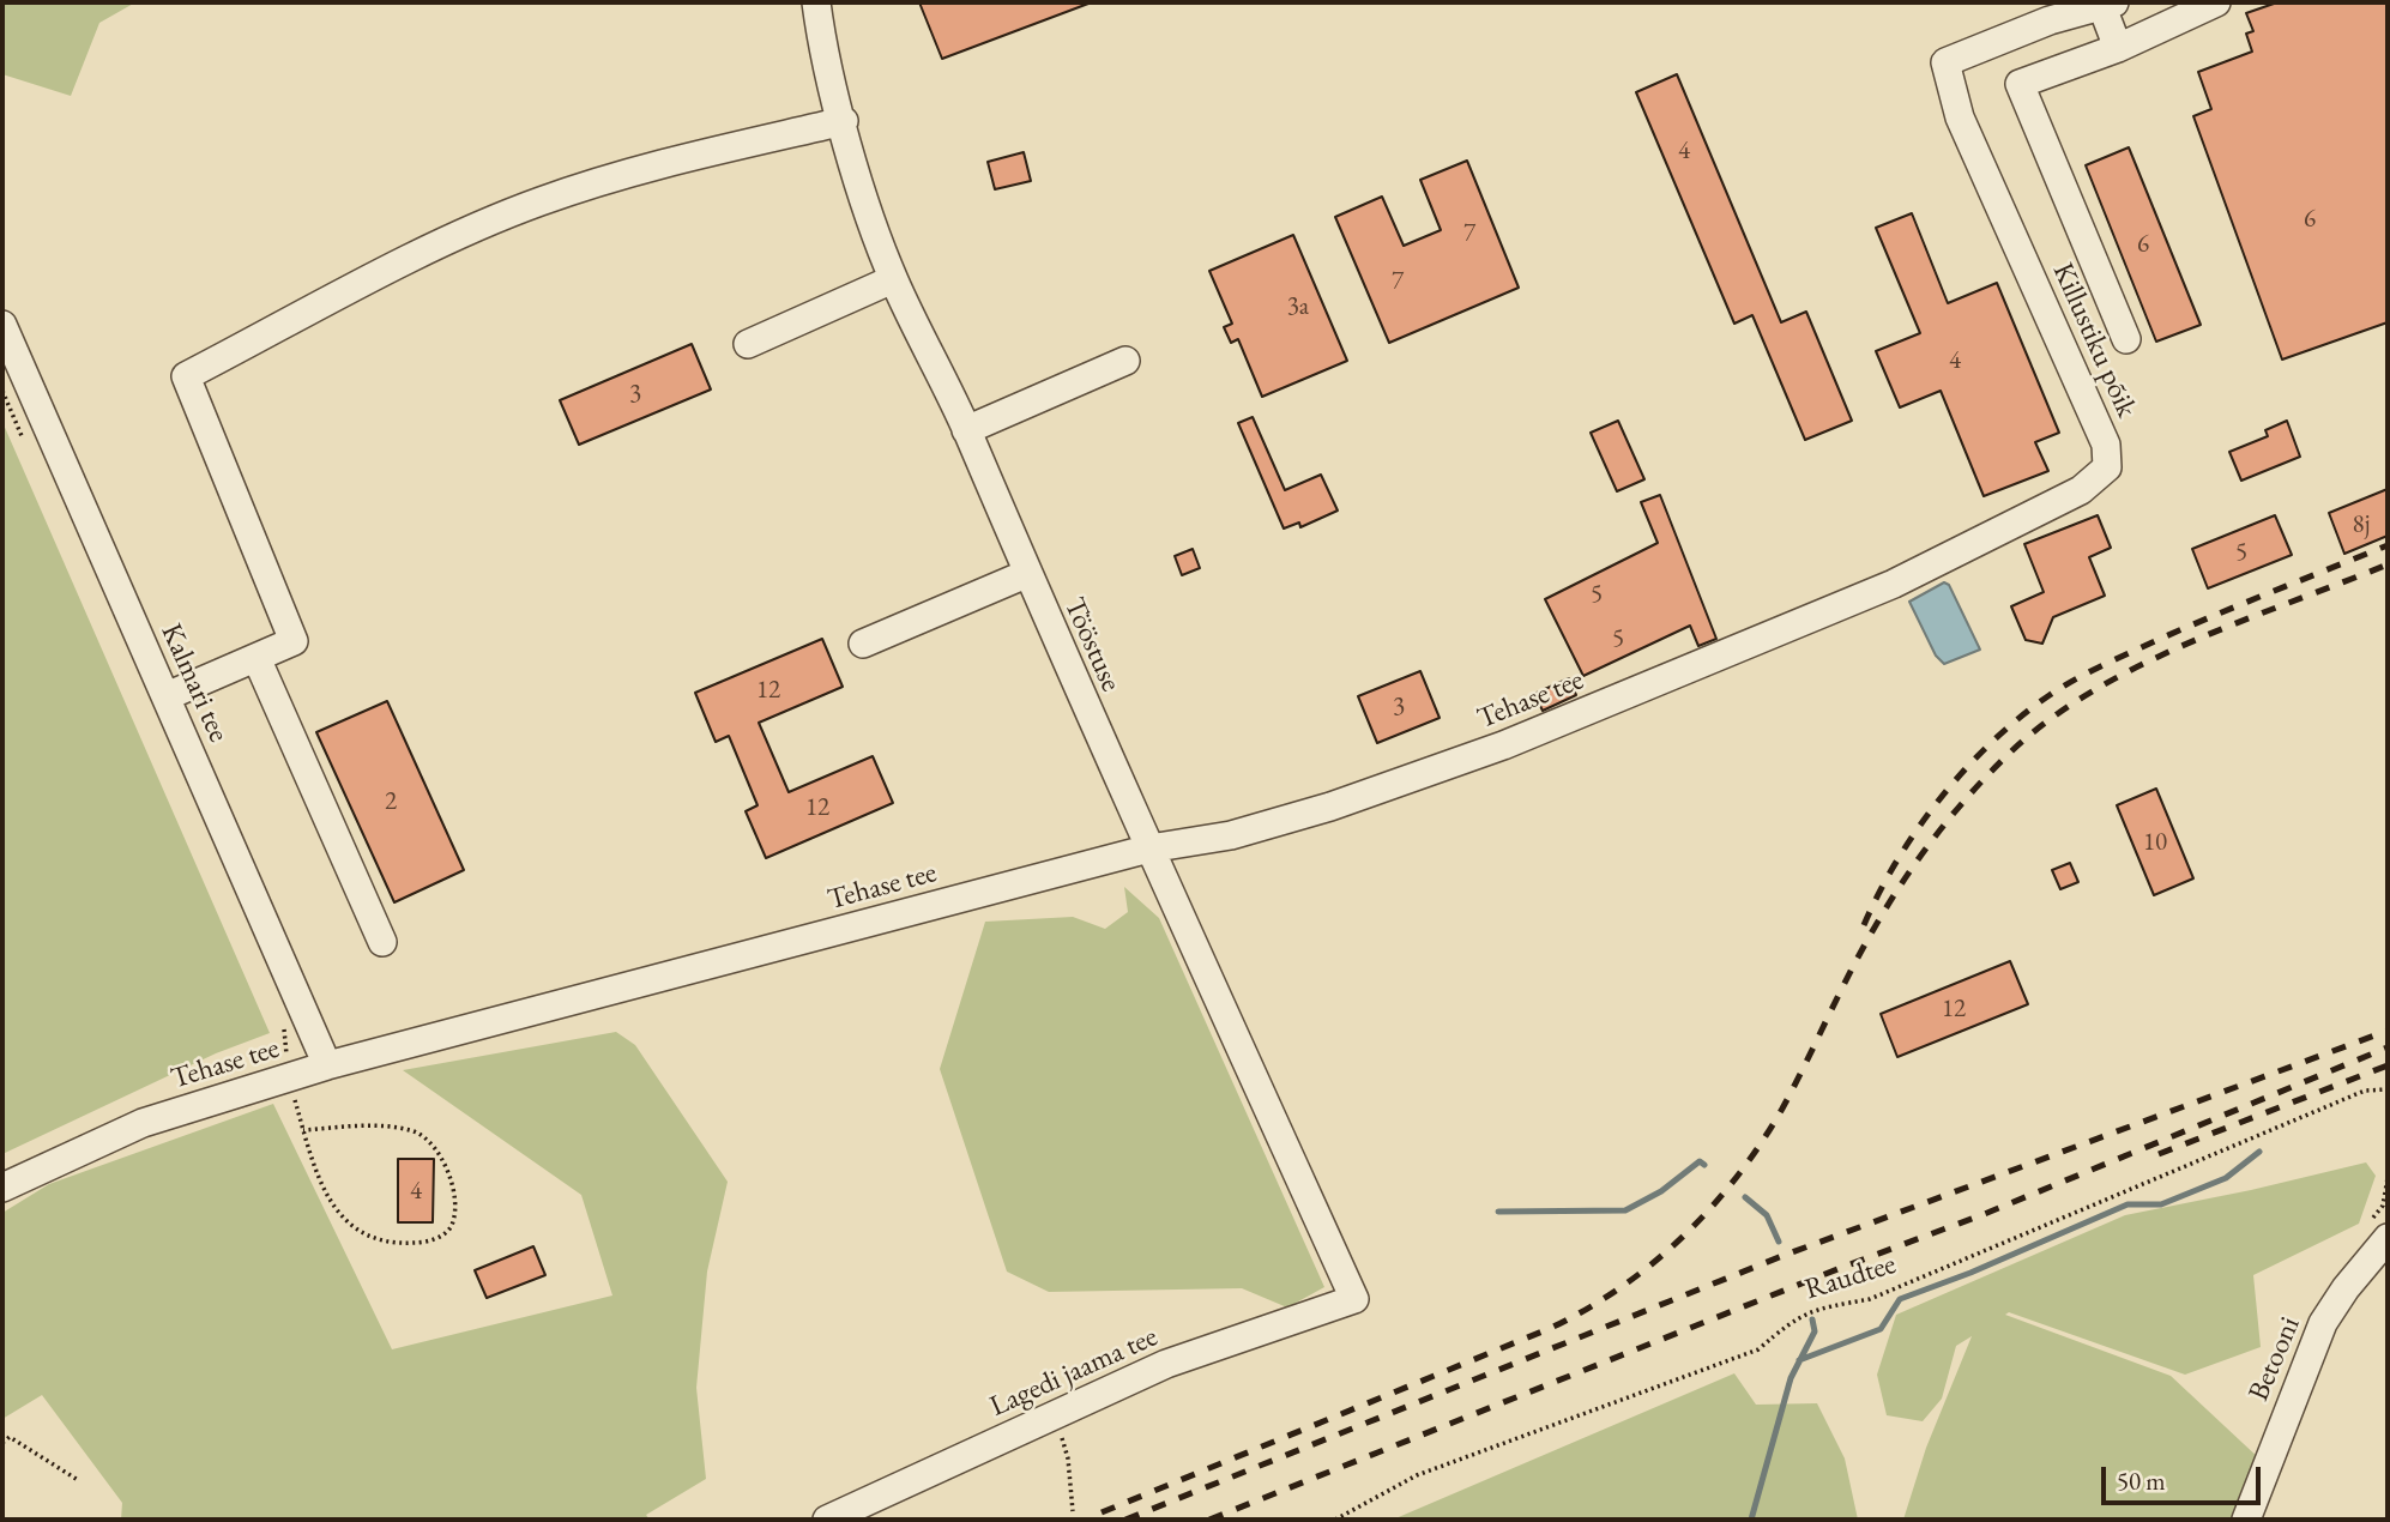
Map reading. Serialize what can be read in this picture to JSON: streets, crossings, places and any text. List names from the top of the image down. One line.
{"streets":{"street":["Killustiku põik","Tööstuse","Kalmari tee","Tehase tee","Betooni","Lagedi jaama tee"],"path":["Raudtee"]},"crossings":[["Killustiku põik","Tehase tee"],["Tööstuse","Tehase tee"],["Tööstuse","Lagedi jaama tee"],["Kalmari tee","Tehase tee"]],"house_numbers":["4","6","7","6","7","3a","4","3","8j","5","5","5","12","3","2","12","10","12","4"],"scale_bar":"50 m"}
